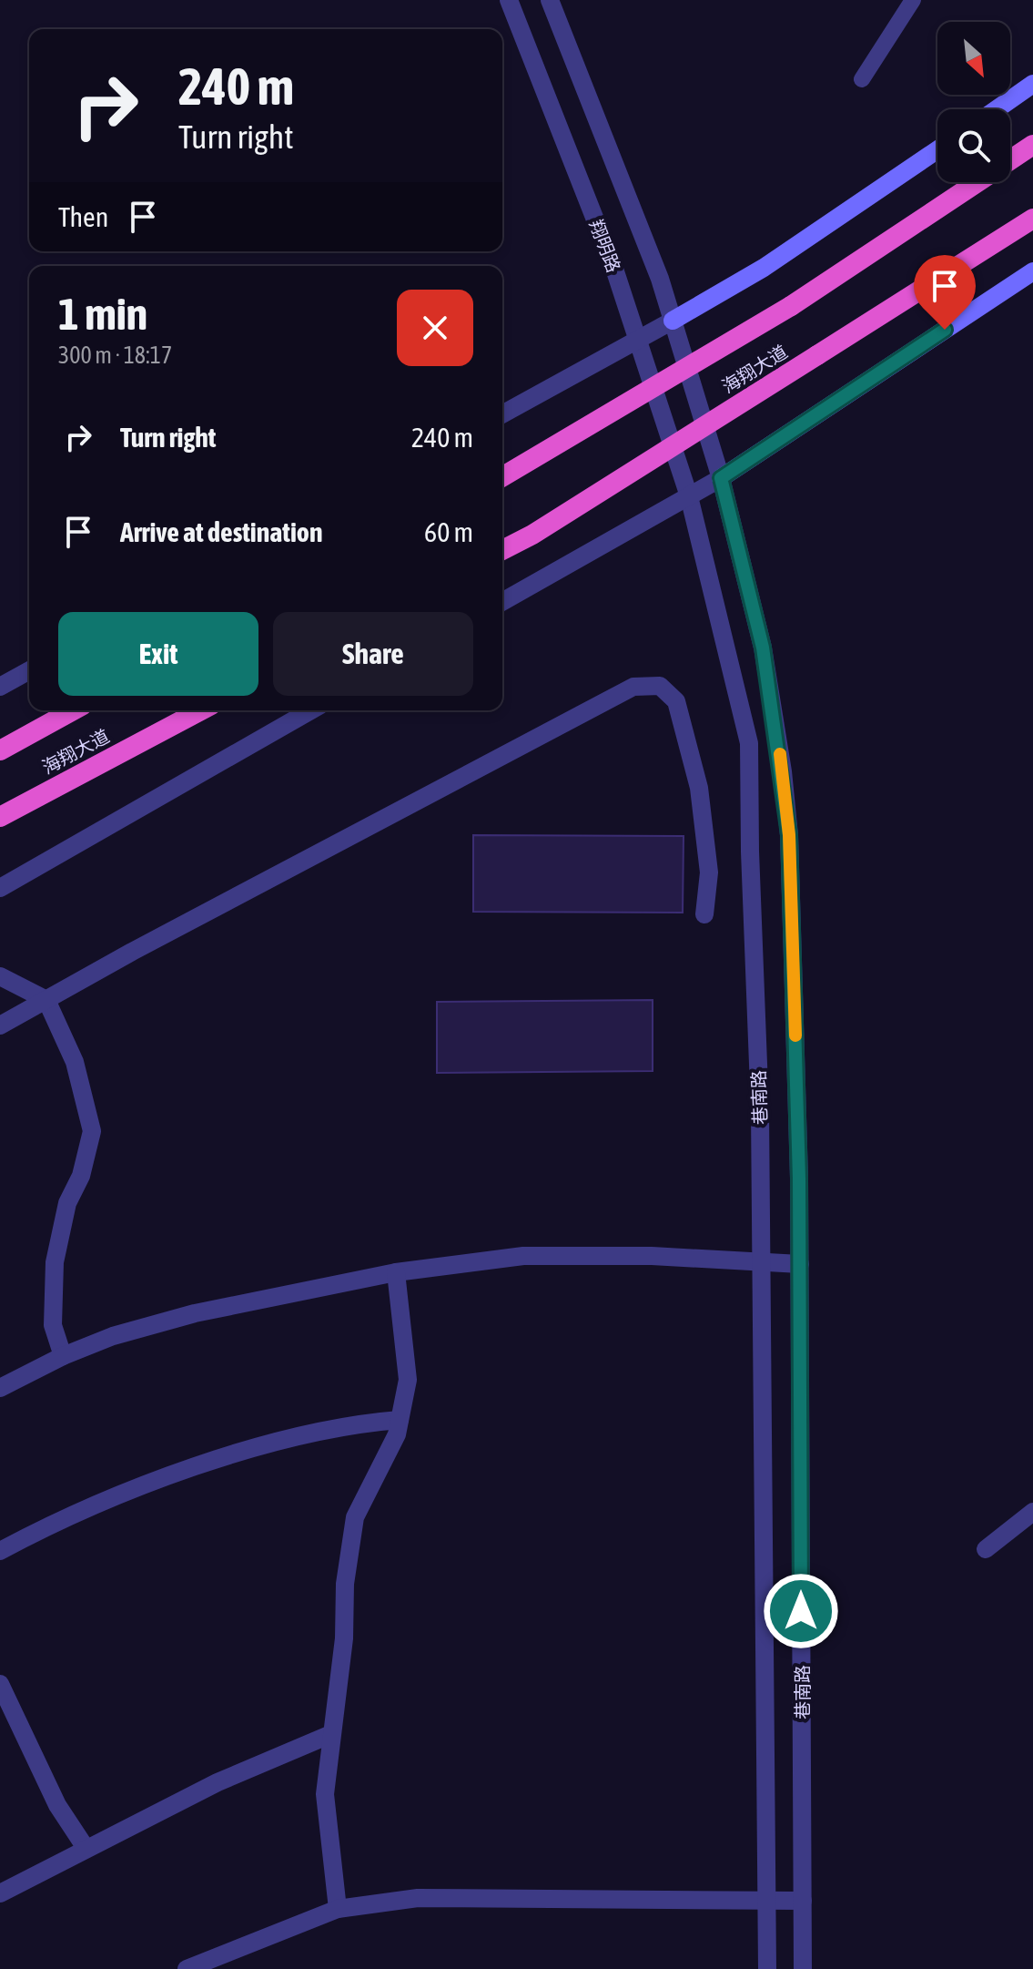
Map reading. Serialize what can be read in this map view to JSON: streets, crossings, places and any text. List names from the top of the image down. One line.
{"streets":{"highway":["海翔大道"],"street":["翔明路","巷南路"]},"crossings":[["翔明路","巷南路"]],"north":"bottom right","page":{"turn":["240 m","Turn right"],"then":"Then","heading":["1 min","300 m · 18:17"],"list":[{"name":"Turn right","value":"240 m"},{"name":"Arrive at destination","value":"60 m"}],"buttons":["Exit","Share"]}}
